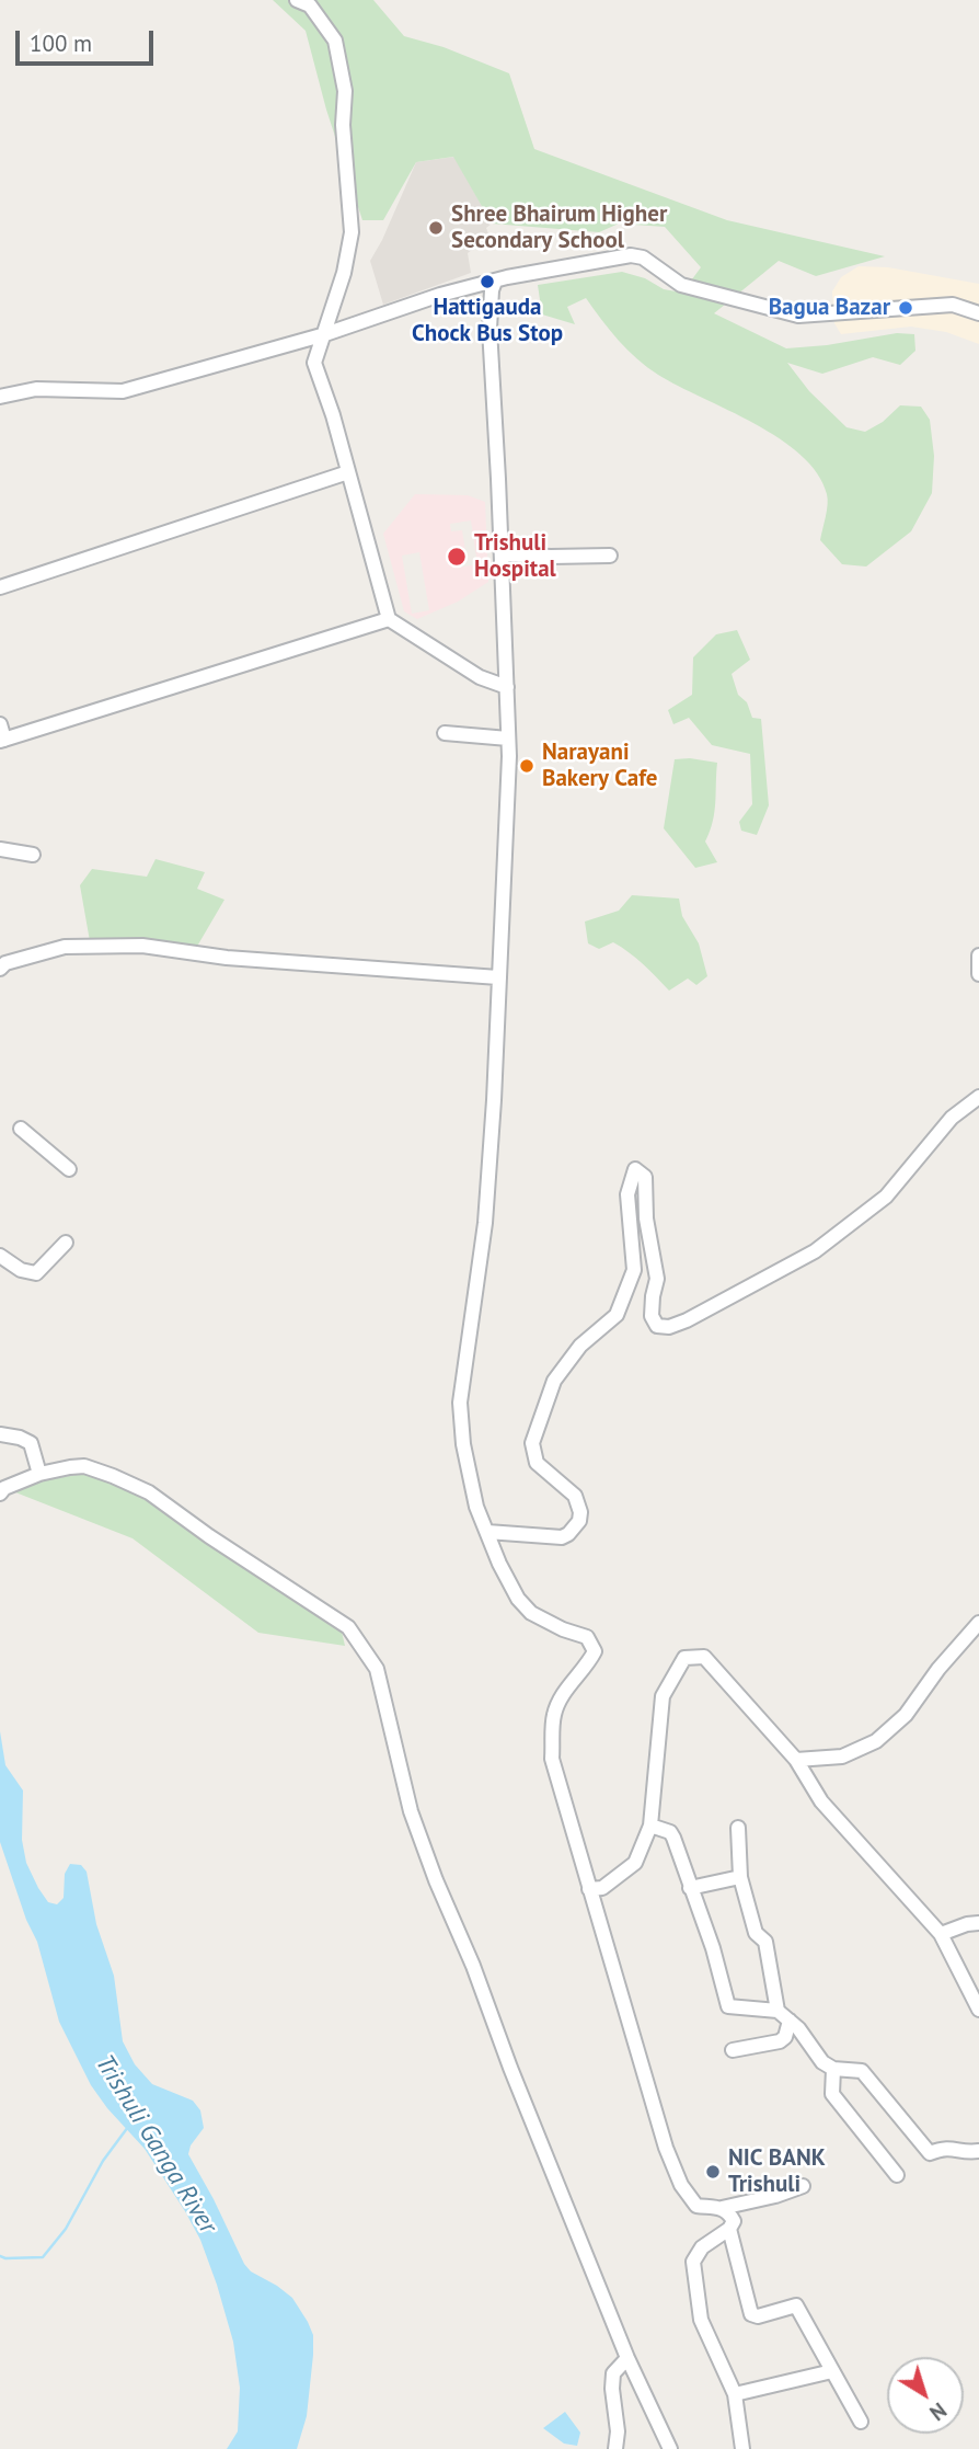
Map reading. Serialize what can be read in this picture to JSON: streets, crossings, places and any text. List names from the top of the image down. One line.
{"water":["Trishuli Ganga River"],"places":["Shree Bhairum Higher Secondary School","Hattigauda Chock Bus Stop","Bagua Bazar","Trishuli Hospital","Narayani Bakery Cafe","NIC BANK Trishuli"],"scale_bar":"100 m","north":"bottom right"}
